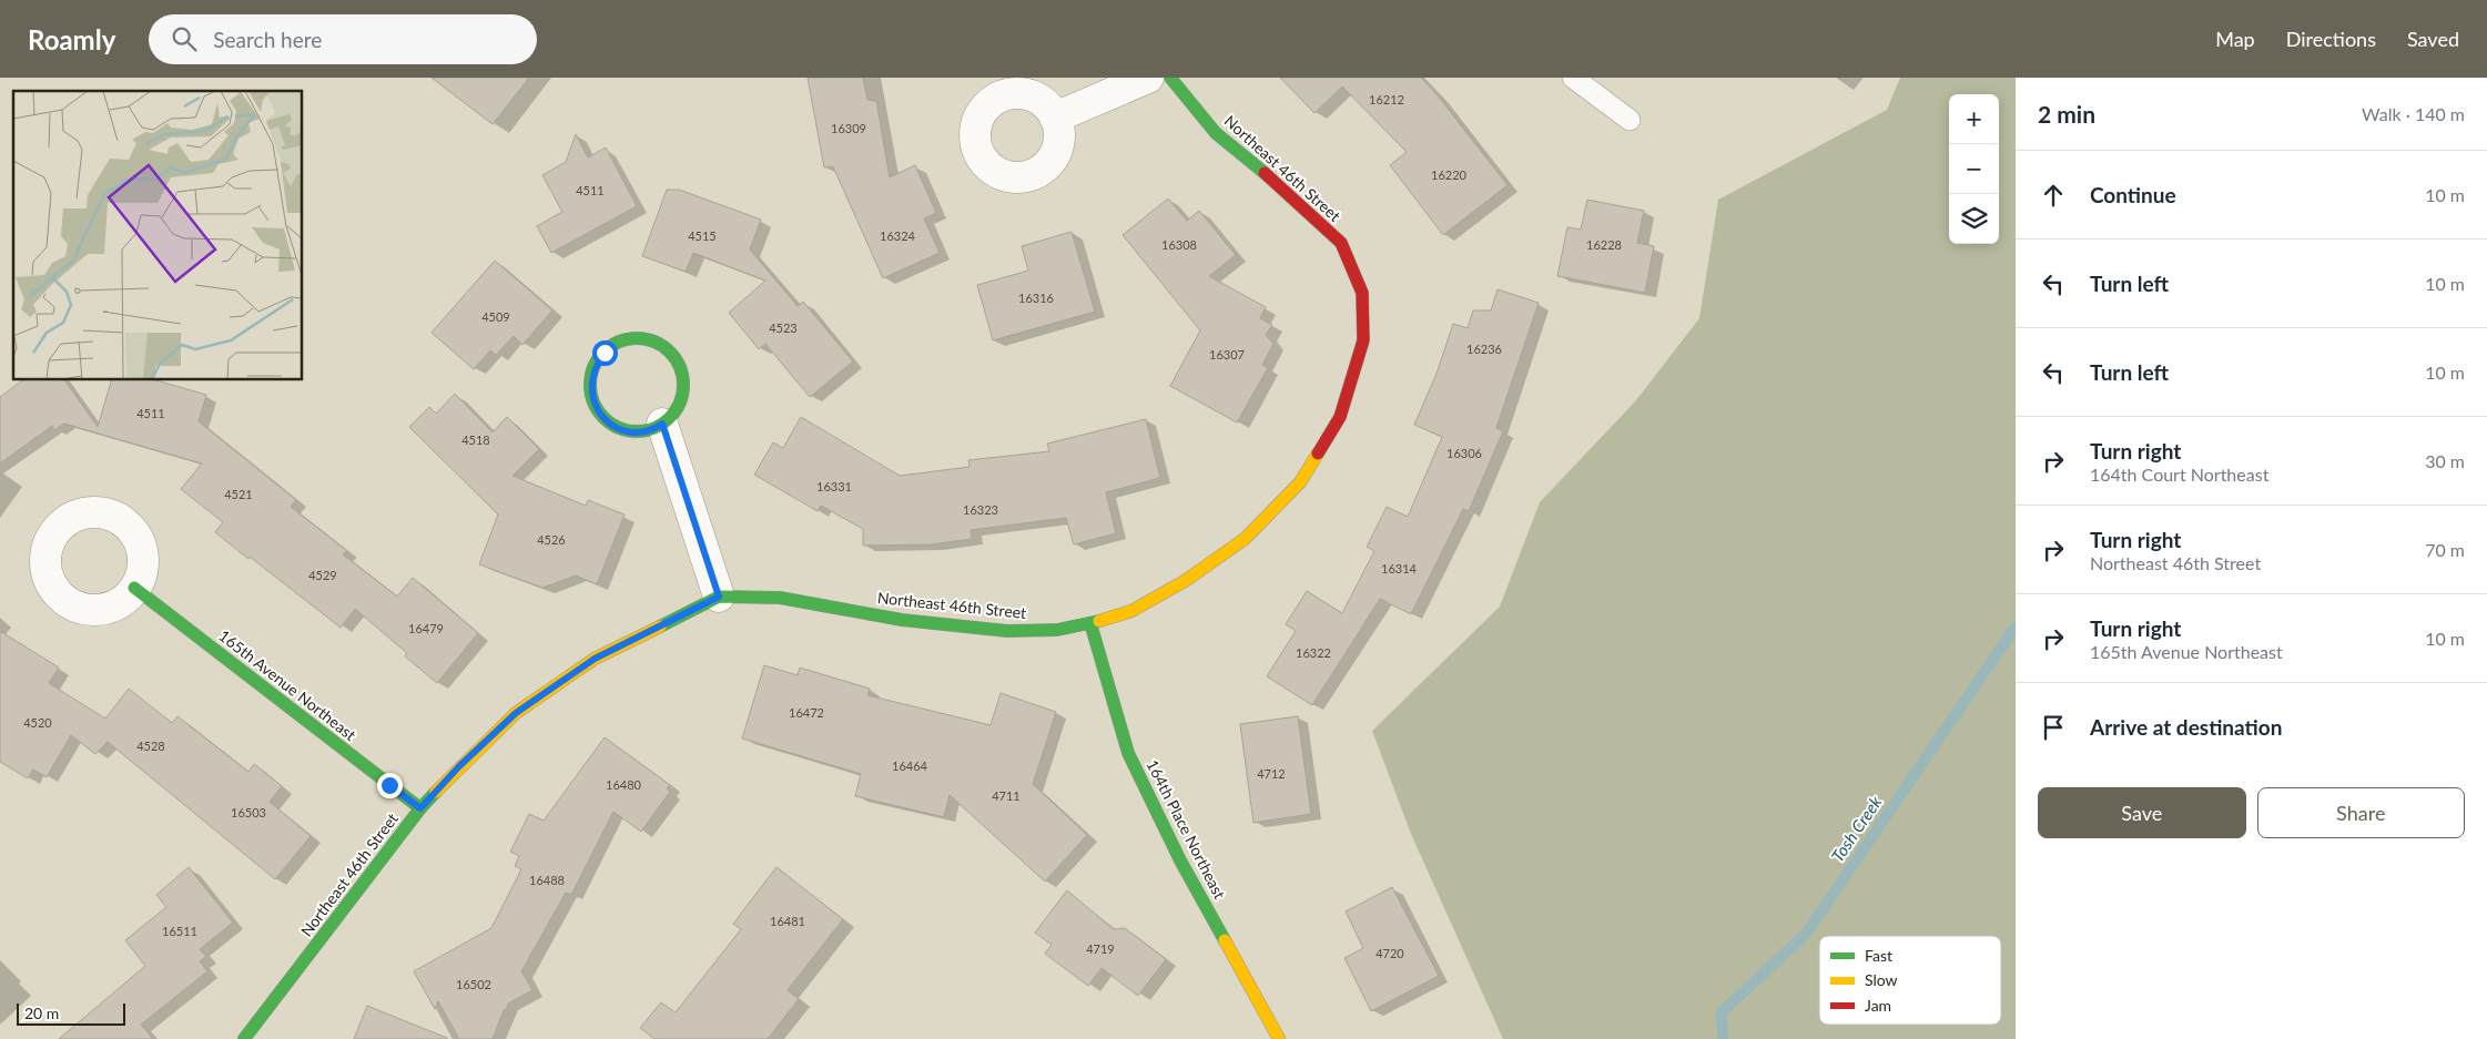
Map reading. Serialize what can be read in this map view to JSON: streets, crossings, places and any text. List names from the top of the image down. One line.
{"streets":{"street":["Northeast 46th Street","165th Avenue Northeast","164th Place Northeast"]},"crossings":[["Northeast 46th Street","165th Avenue Northeast"],["Northeast 46th Street","164th Place Northeast"]],"water":["Tosh Creek"],"house_numbers":["16212","16309","16220","4511","4515","16324","16308","16228","16316","4509","4523","16236","16307","4511","4518","16306","16331","4521","16323","4526","16314","4529","16479","16322","16472","4520","4528","16464","4712","16480","4711","16503","16488","16481","16511","4719","4720","16502"],"legend":["Fast","Slow","Jam"],"scale_bar":"20 m","page":{"header":"Roamly","search":"Search here","nav":["Map","Directions","Saved"],"heading":["2 min","Walk · 140 m"],"map_buttons":["+","−"],"list":[["Continue","10 m"],["Turn left","10 m"],["Turn left","10 m"],["Turn right","164th Court Northeast","30 m"],["Turn right","Northeast 46th Street","70 m"],["Turn right","165th Avenue Northeast","10 m"],"Arrive at destination"],"buttons":["Save","Share"],"scale":"20 m"}}
